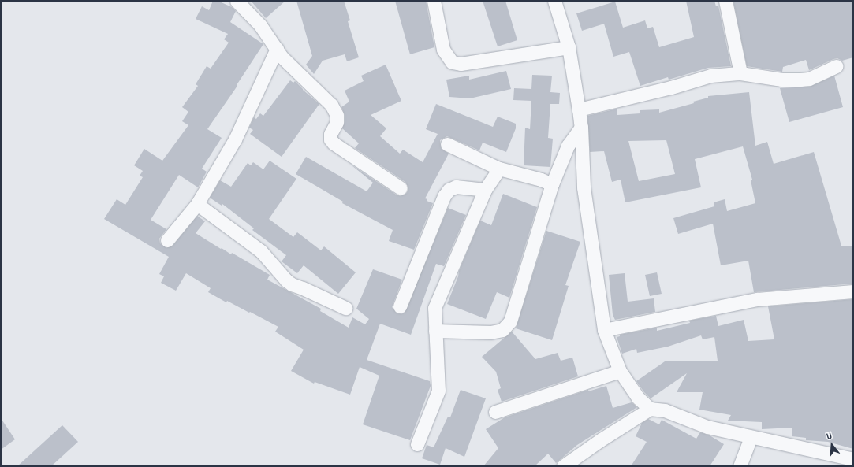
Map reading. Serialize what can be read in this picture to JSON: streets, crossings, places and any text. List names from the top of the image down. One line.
{"north":"top"}
